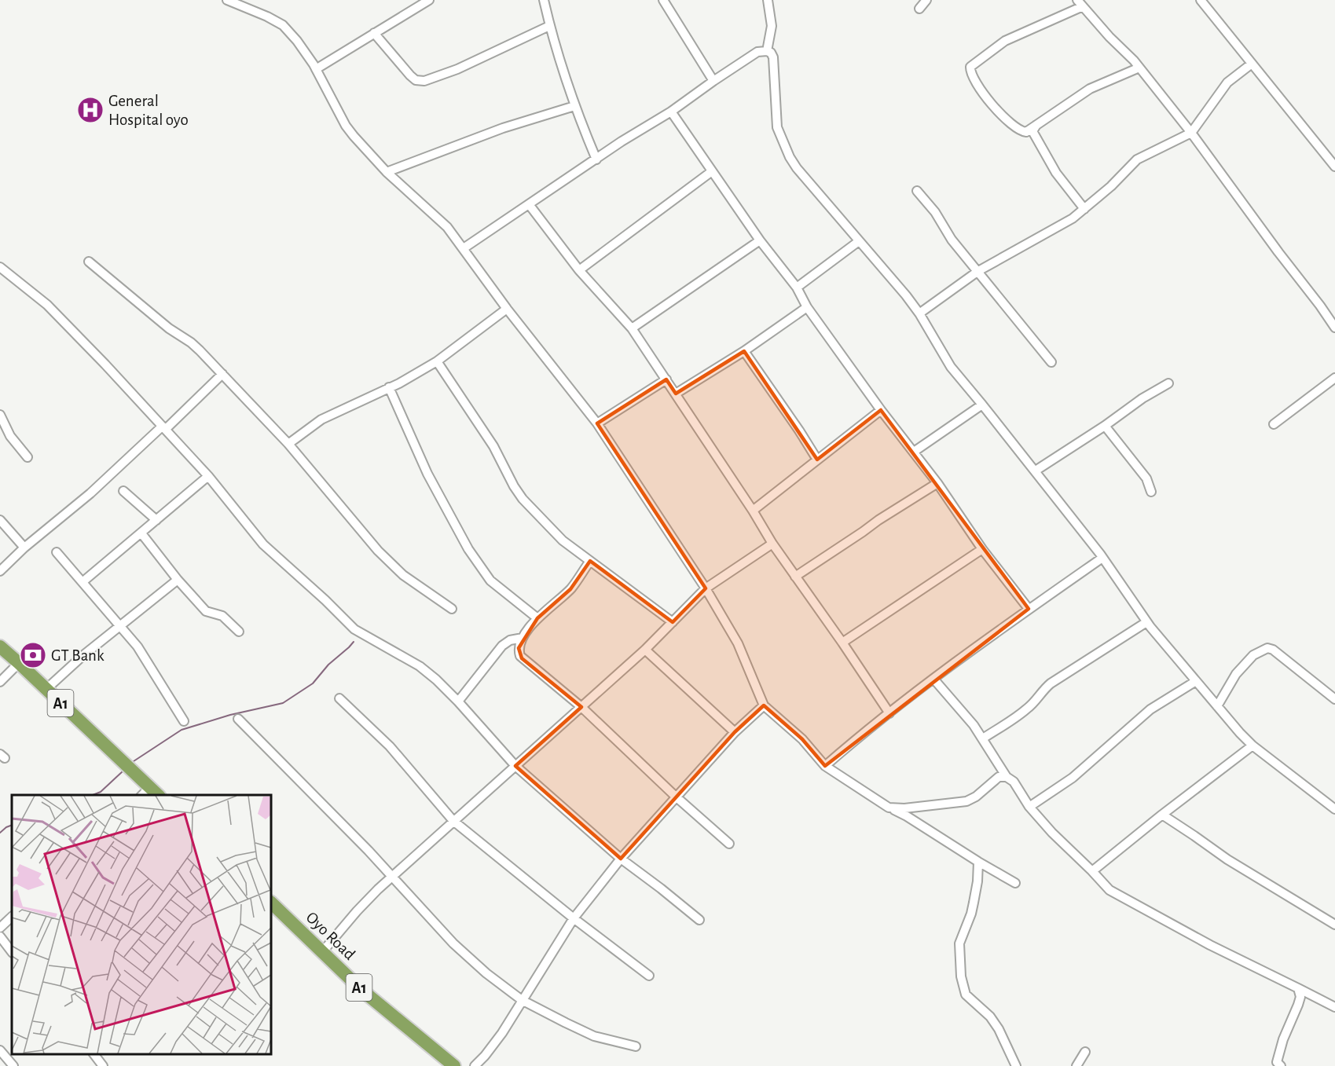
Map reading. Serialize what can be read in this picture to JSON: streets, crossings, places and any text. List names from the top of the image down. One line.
{"streets":{"highway":["A1","Oyo Road"]},"places":{"hospital":["General Hospital oyo"],"bank":["GT Bank"]}}
